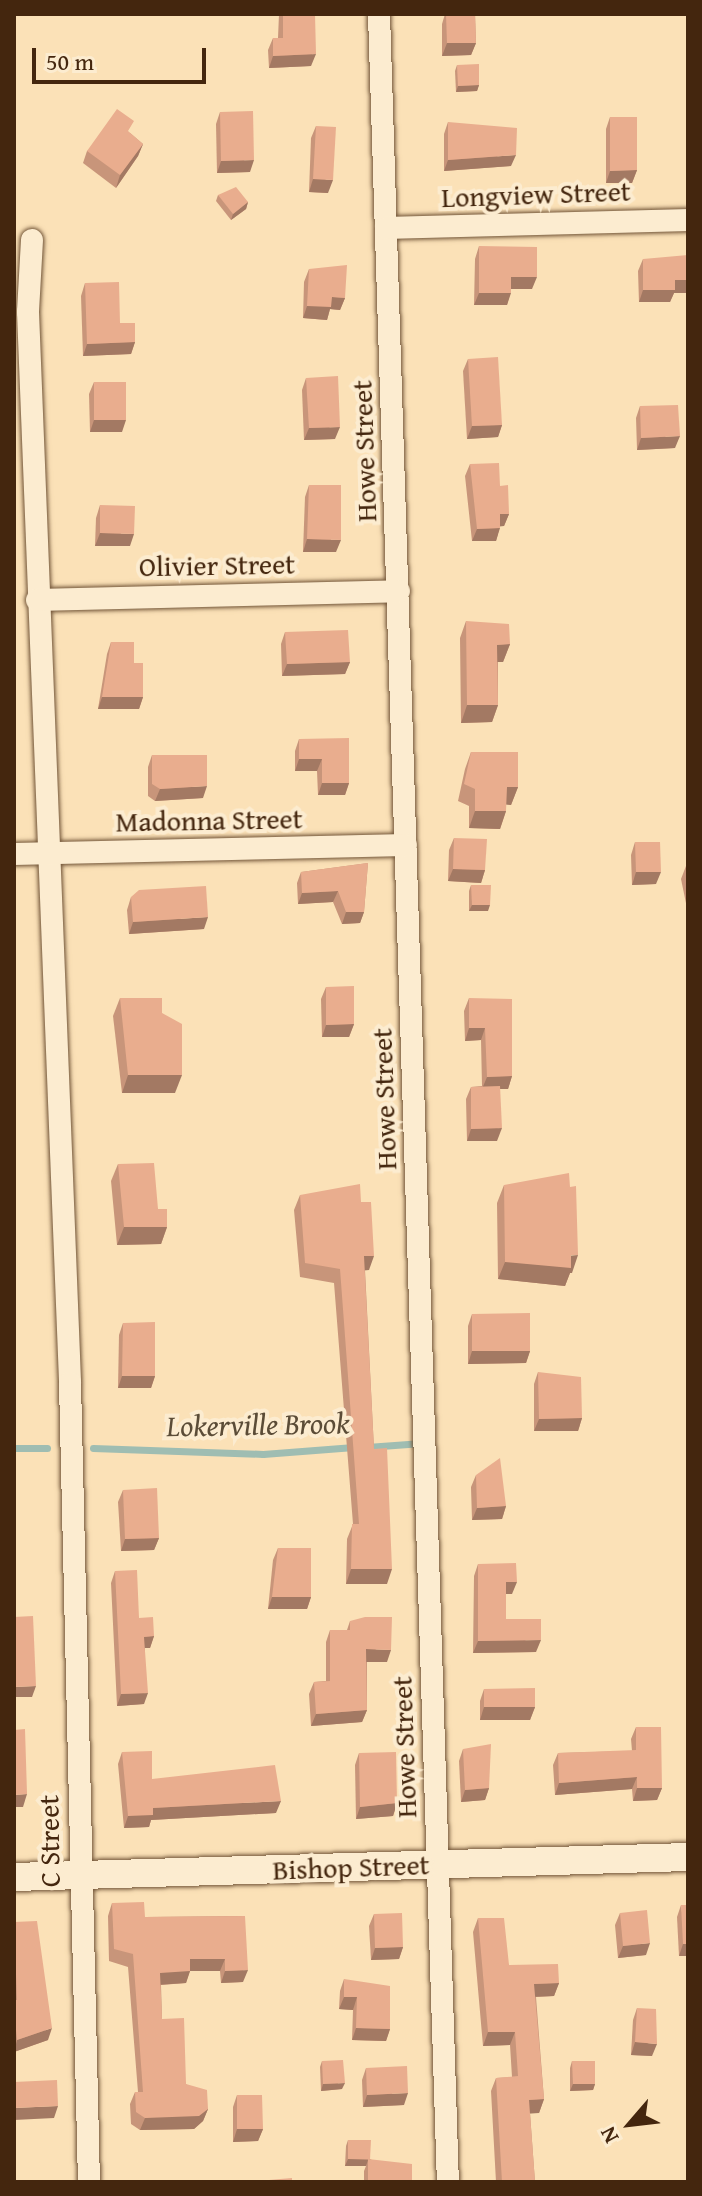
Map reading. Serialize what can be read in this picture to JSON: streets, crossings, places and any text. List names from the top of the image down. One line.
{"streets":{"street":["Longview Street","Howe Street","Olivier Street","Madonna Street","C Street","Bishop Street"]},"crossings":[["Longview Street","Howe Street"],["Howe Street","Olivier Street"],["Howe Street","Madonna Street"],["Howe Street","Bishop Street"],["Olivier Street","C Street"],["Madonna Street","C Street"],["C Street","Bishop Street"]],"water":["Lokerville Brook"],"scale_bar":"50 m","north":"bottom left"}
